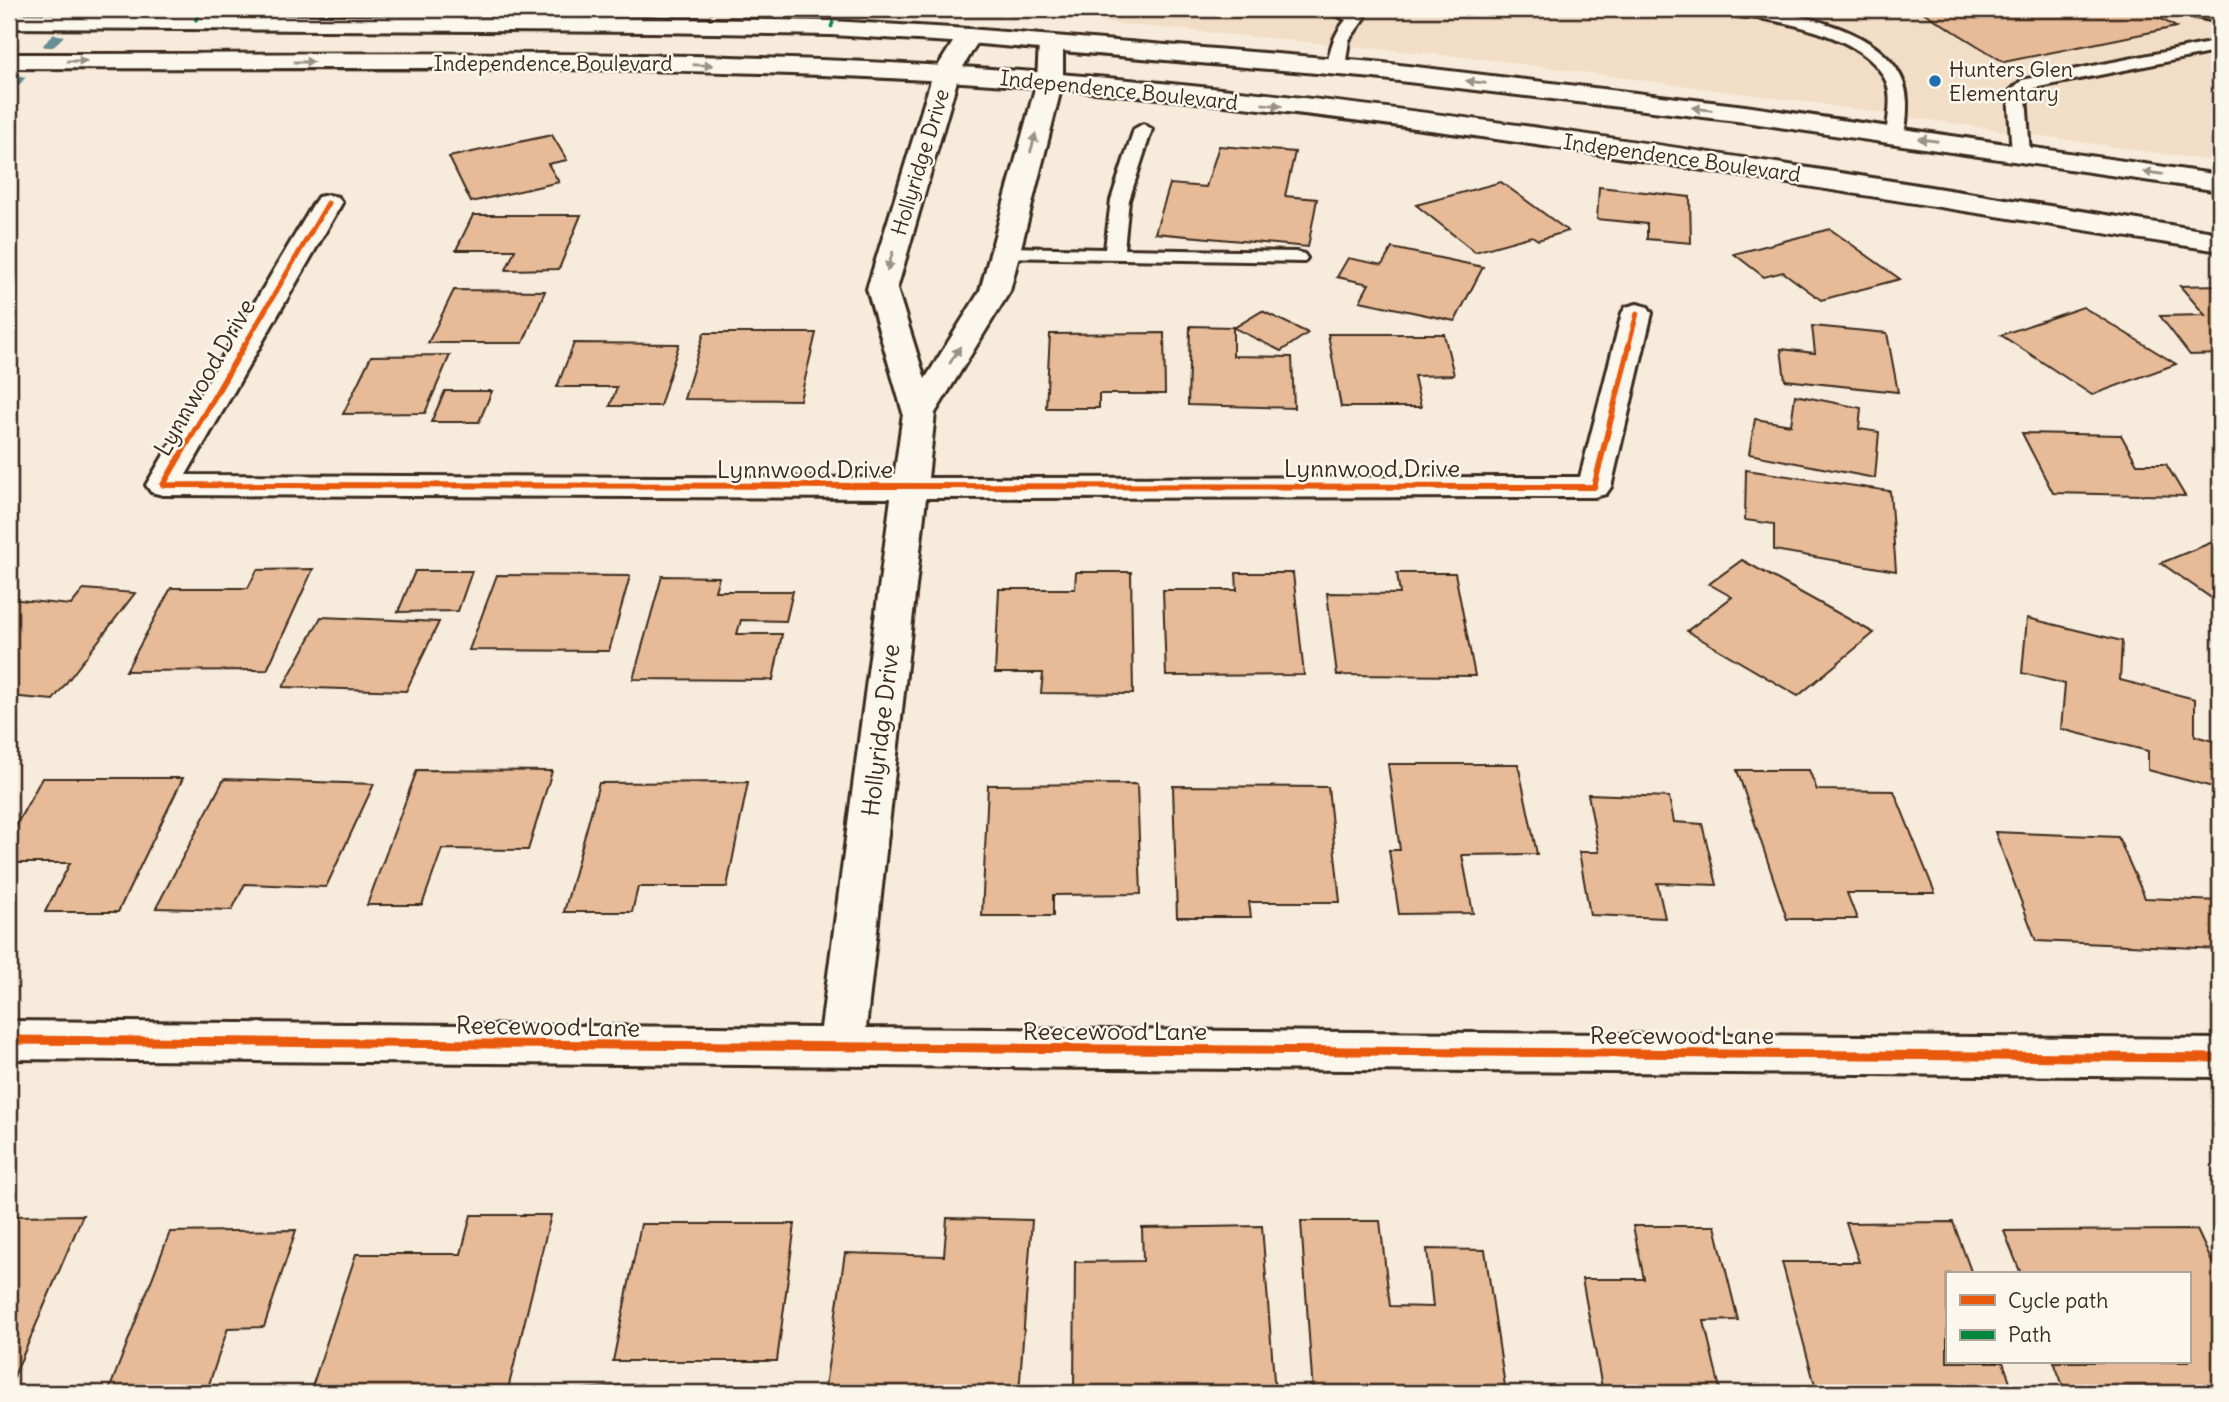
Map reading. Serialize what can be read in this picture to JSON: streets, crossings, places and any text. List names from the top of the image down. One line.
{"streets":{"street":["Independence Boulevard","Hollyridge Drive","Lynnwood Drive","Reecewood Lane"]},"crossings":[["Independence Boulevard","Hollyridge Drive"],["Hollyridge Drive","Lynnwood Drive"],["Hollyridge Drive","Reecewood Lane"]],"places":["Hunters Glen Elementary"],"legend":["Cycle path","Path"]}
